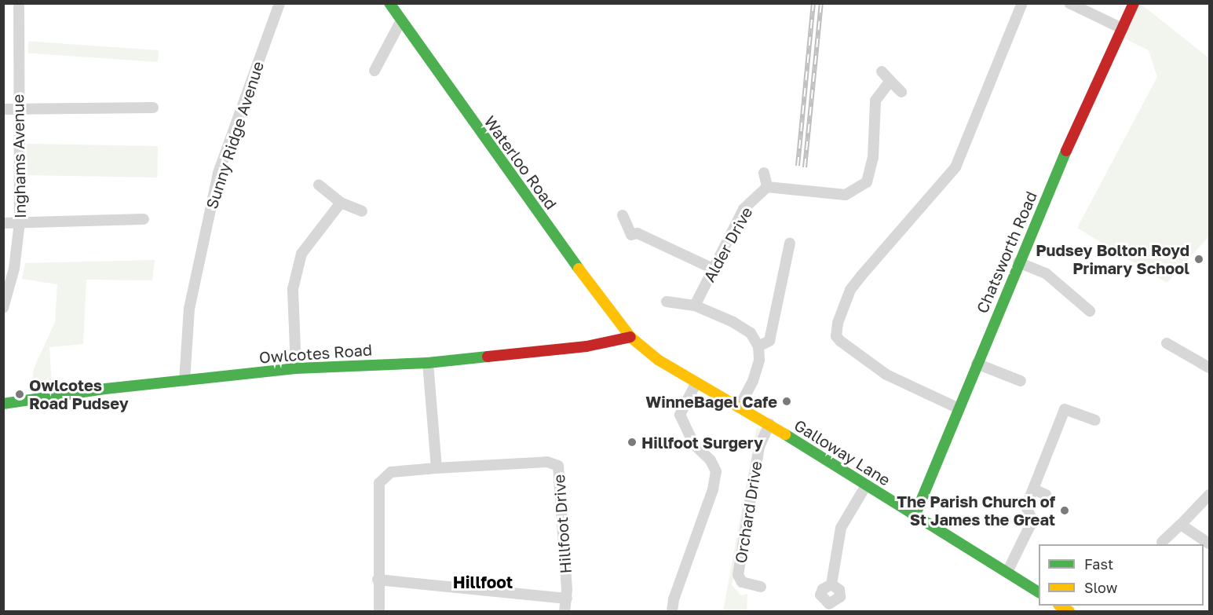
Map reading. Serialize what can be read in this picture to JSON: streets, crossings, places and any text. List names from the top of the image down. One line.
{"streets":{"street":["Sunny Ridge Avenue","Inghams Avenue","Waterloo Road","Alder Drive","Chatsworth Road","Owlcotes Road","Galloway Lane","Orchard Drive","Hillfoot Drive"]},"crossings":[["Sunny Ridge Avenue","Owlcotes Road"],["Waterloo Road","Owlcotes Road"],["Waterloo Road","Galloway Lane"],["Chatsworth Road","Galloway Lane"],["Owlcotes Road","Galloway Lane"],["Galloway Lane","Orchard Drive"]],"districts":["Hillfoot"],"places":["Pudsey Bolton Royd Primary School","Owlcotes Road Pudsey","WinneBagel Cafe","Hillfoot Surgery","The Parish Church of St James the Great"],"legend":["Fast","Slow"]}
